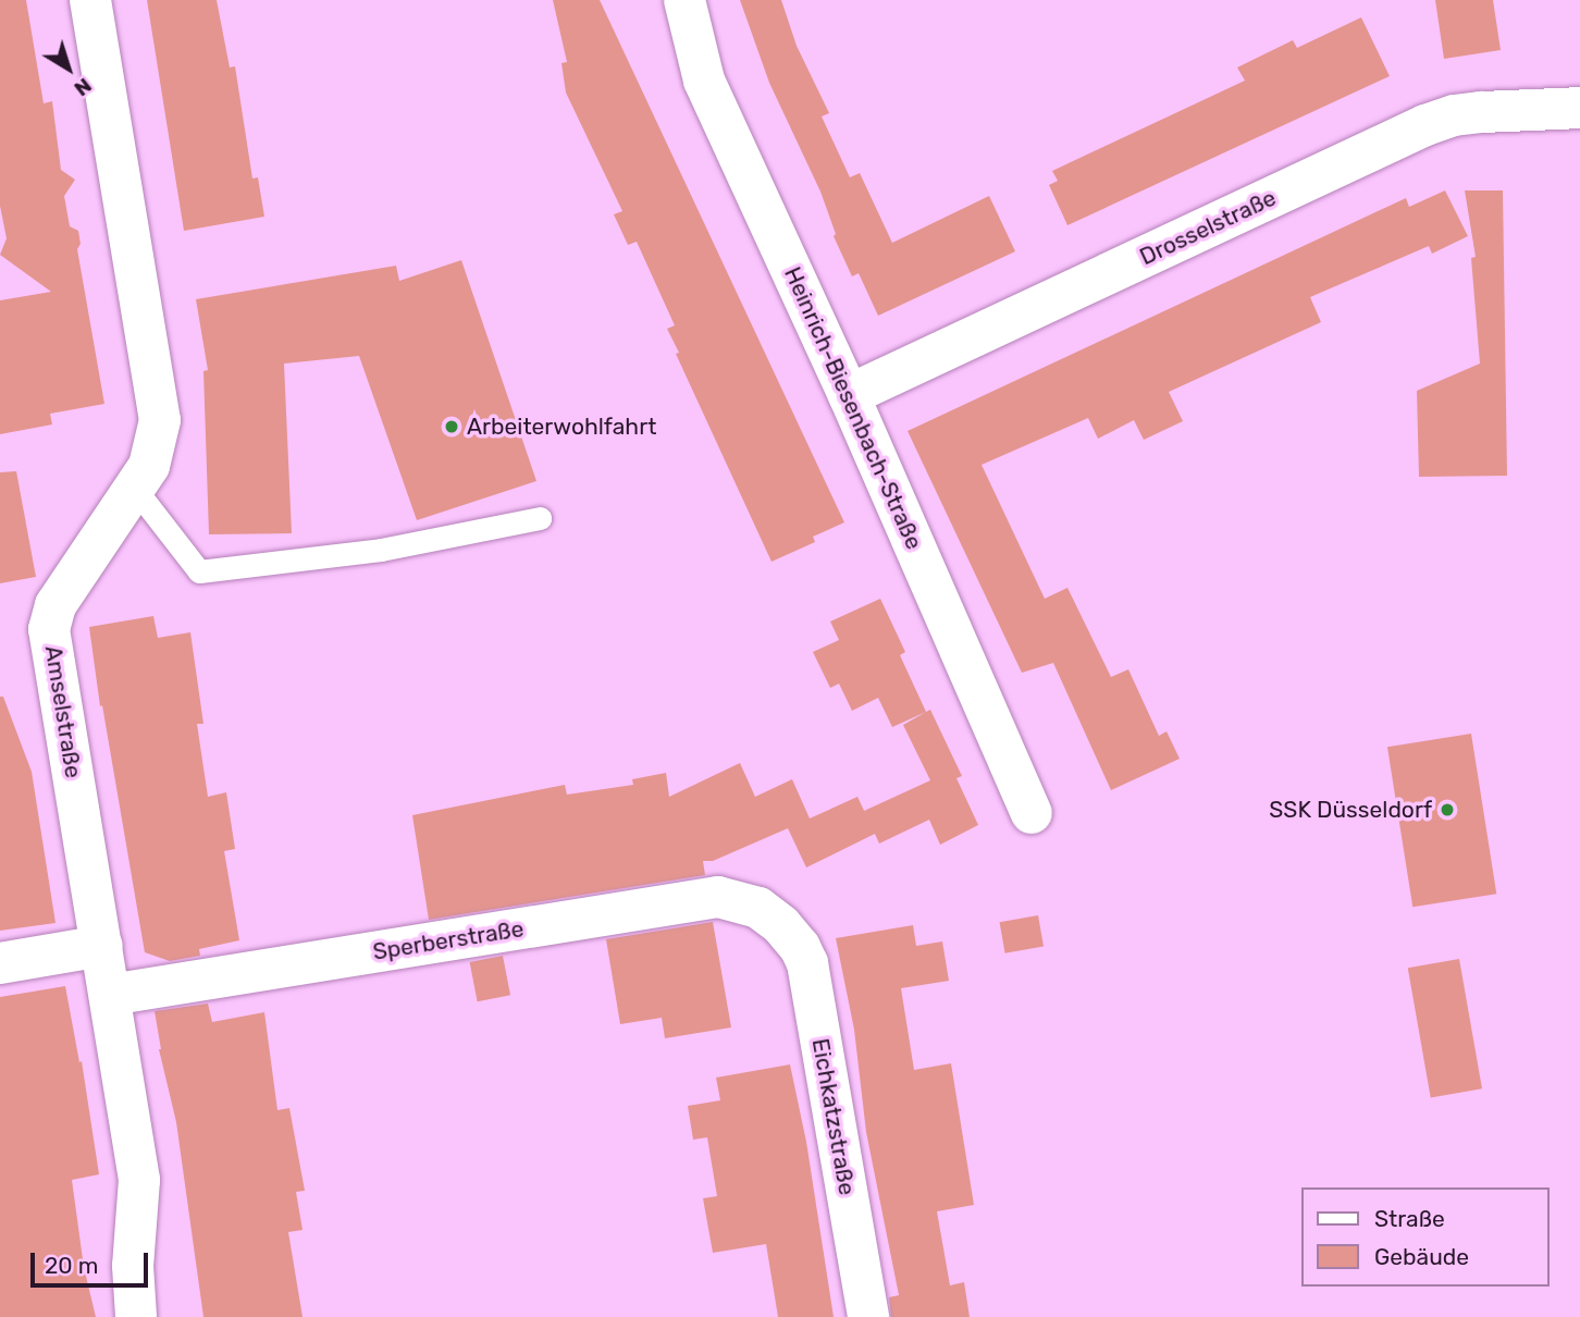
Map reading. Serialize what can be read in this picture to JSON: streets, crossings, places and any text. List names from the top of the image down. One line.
{"streets":{"street":["Drosselstraße","Heinrich-Biesenbach-Straße","Amselstraße","Sperberstraße","Eichkatzstraße"]},"crossings":[["Drosselstraße","Heinrich-Biesenbach-Straße"],["Amselstraße","Sperberstraße"],["Sperberstraße","Eichkatzstraße"]],"places":["Arbeiterwohlfahrt","SSK Düsseldorf"],"legend":["Straße","Gebäude"],"scale_bar":"20 m","north":"bottom right"}
